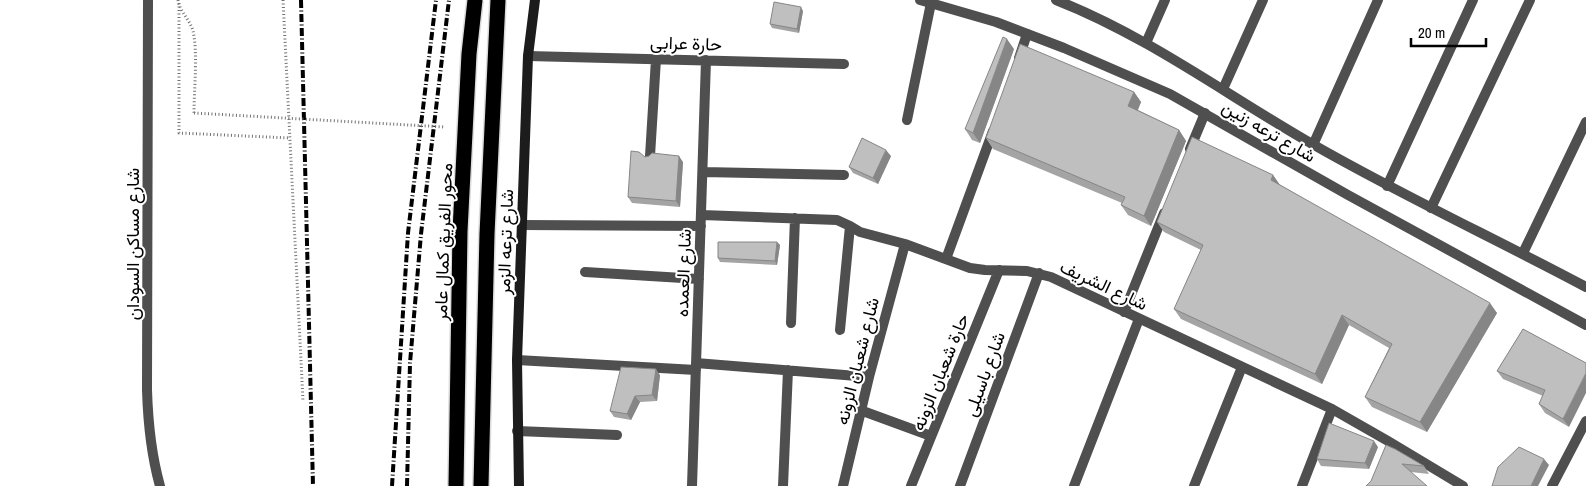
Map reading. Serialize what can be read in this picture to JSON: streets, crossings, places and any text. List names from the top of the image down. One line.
{"streets":{"highway":["محور الفريق كمال عامر"],"main road":["شارع ترعه الزمر"],"street":["حارة عرابى","شارع ترعه زنين","شارع مساكن السودان","شارع العمده","شارع الشريف","شارع شعبان الزونه","حارة شعبان الزونه","شارع باسيلى"]},"crossings":[["حارة عرابى","شارع ترعه الزمر"],["حارة عرابى","شارع العمده"],["شارع العمده","شارع الشريف"],["شارع الشريف","شارع شعبان الزونه"],["شارع الشريف","حارة شعبان الزونه"],["شارع الشريف","شارع باسيلى"]],"scale_bar":"20 m"}
